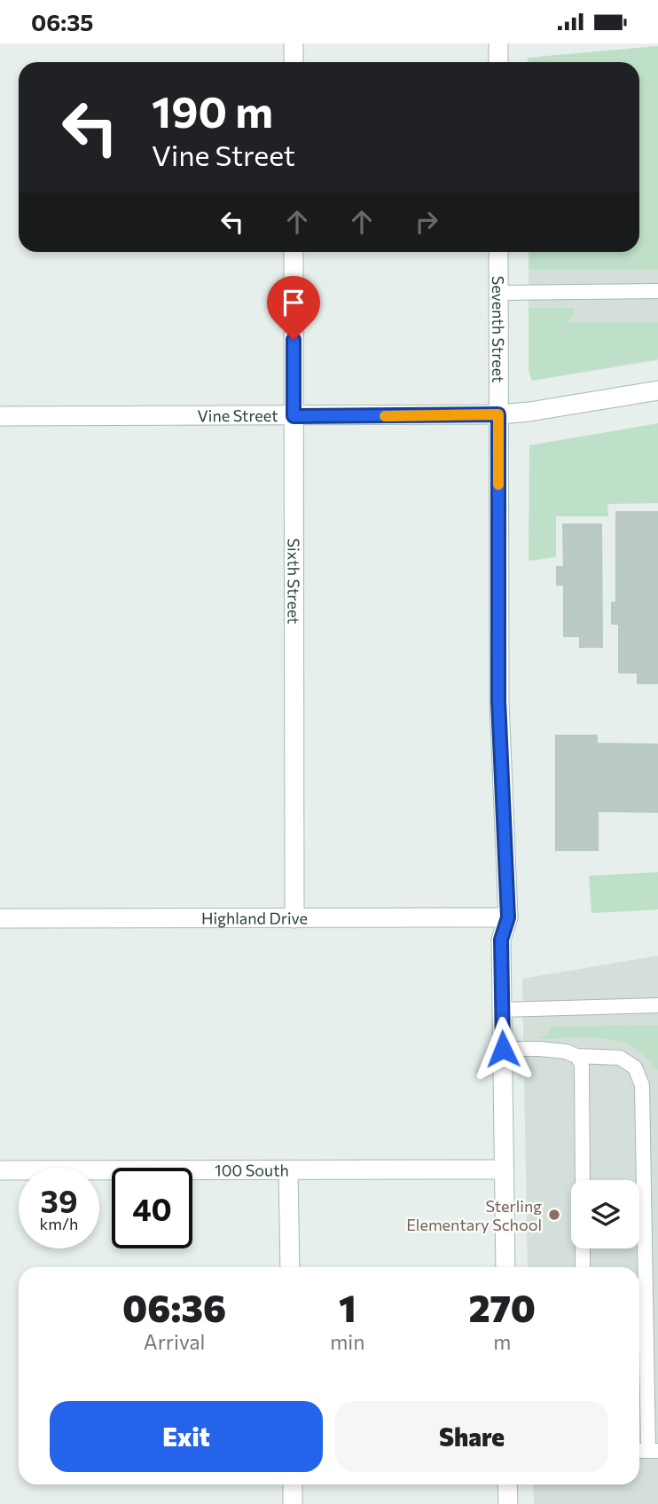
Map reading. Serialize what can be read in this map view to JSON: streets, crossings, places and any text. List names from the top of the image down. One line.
{"streets":{"street":["Seventh Street","Vine Street","Sixth Street","Highland Drive","100 South"]},"crossings":[["Seventh Street","Vine Street"],["Seventh Street","Highland Drive"],["Seventh Street","100 South"],["Vine Street","Sixth Street"],["Sixth Street","Highland Drive"]],"places":["Sterling Elementary School"],"page":{"status":"06:35","turn":["190 m","Vine Street"],"speed":"39 km/h","limit":"40","eta":["06:36","Arrival","1","min","270","m"],"buttons":["Exit","Share"]}}
